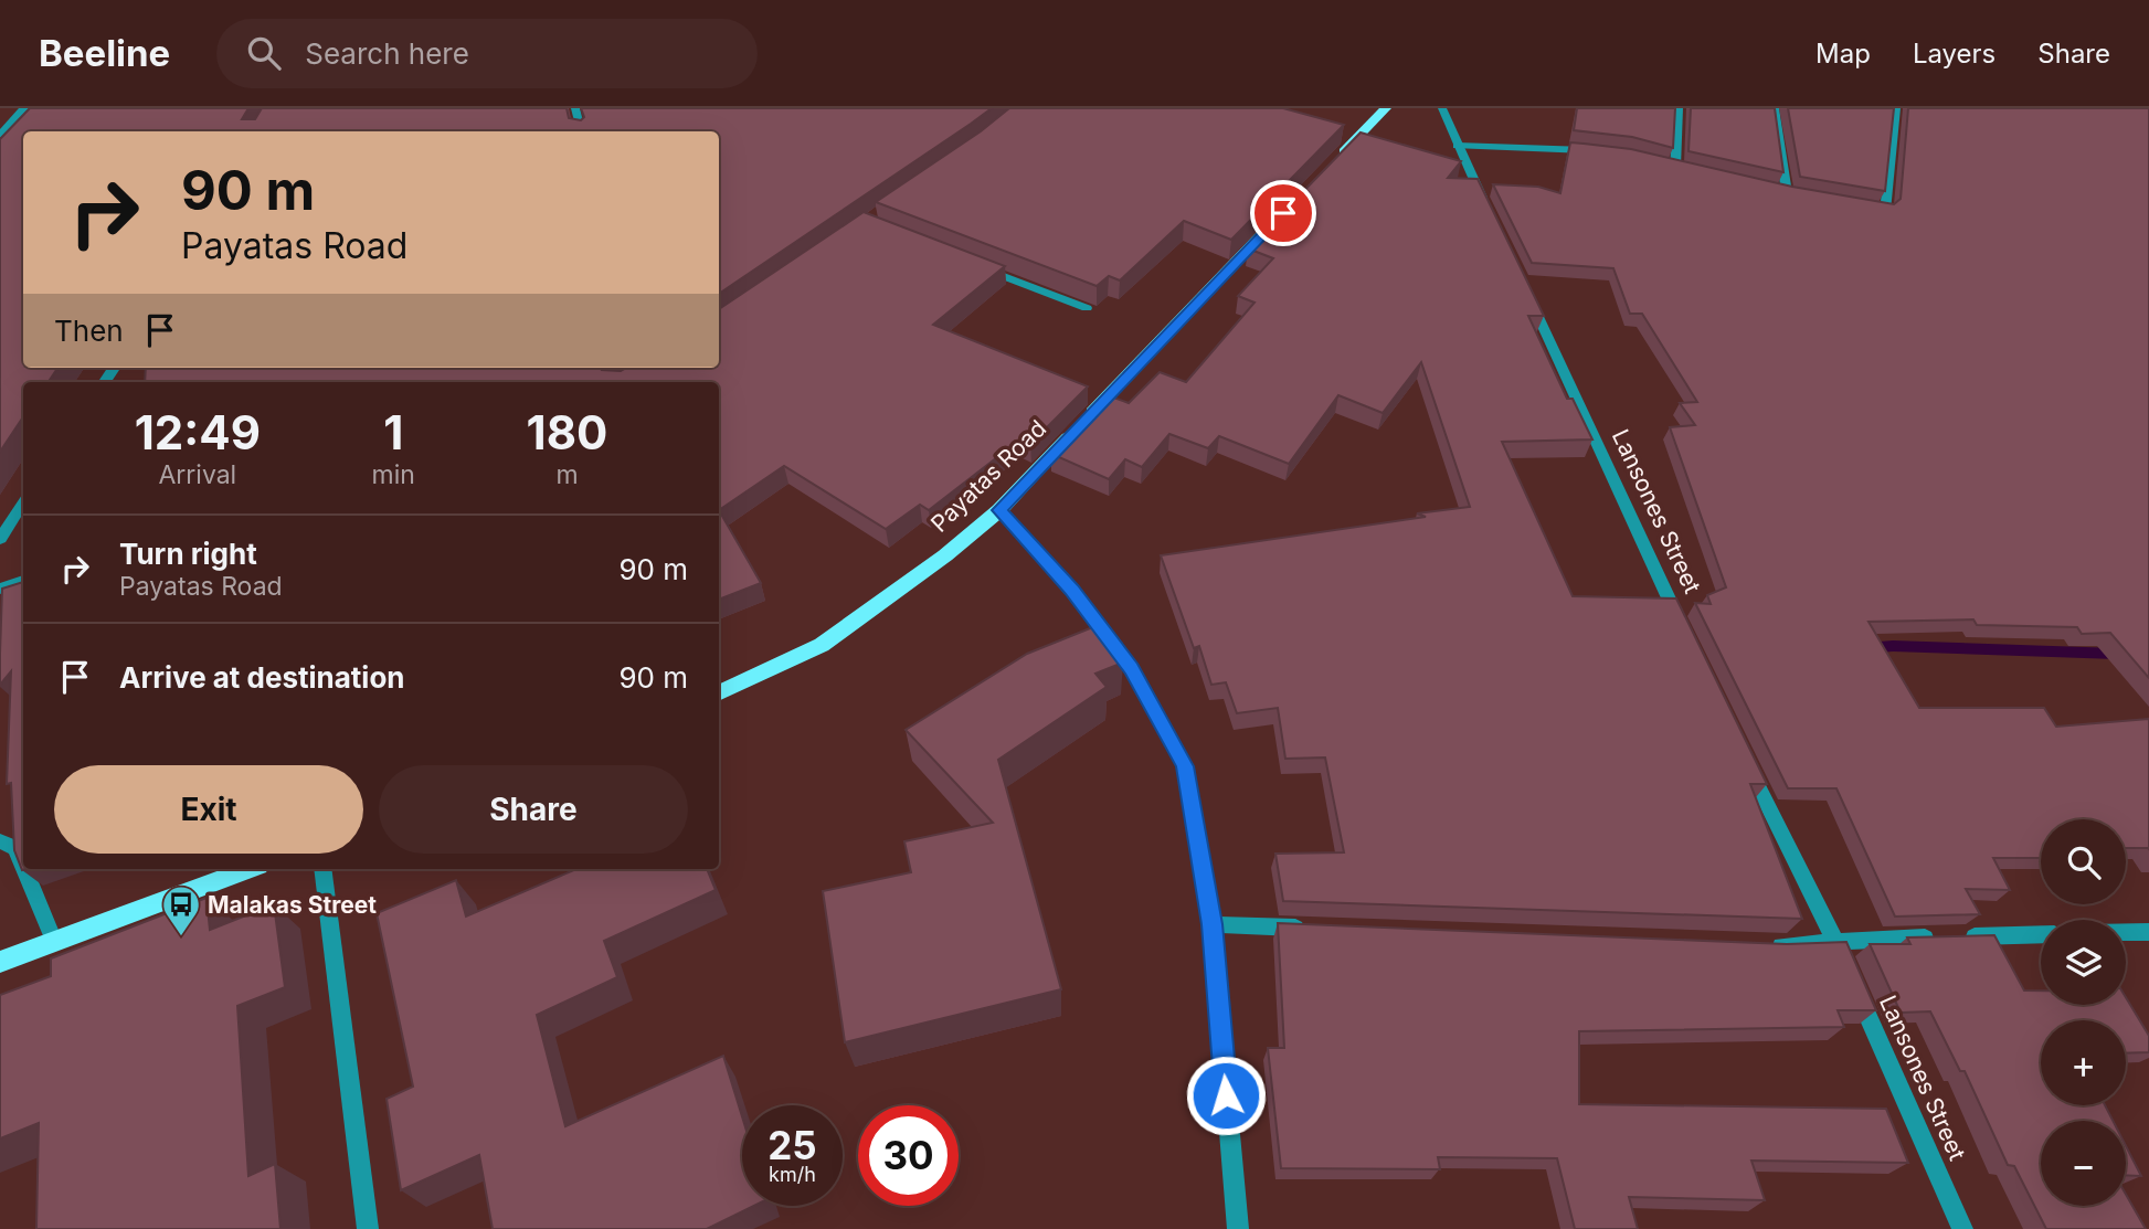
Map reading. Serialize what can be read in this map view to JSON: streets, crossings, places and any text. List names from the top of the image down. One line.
{"streets":{"main road":["Payatas Road"],"street":["Lansones Street"]},"places":{"bus stop":["Malakas Street"]},"page":{"header":"Beeline","search":"Search here","nav":["Map","Layers","Share"],"turn":["90 m","Payatas Road"],"then":"Then","eta":["12:49","Arrival","1","min","180","m"],"list":[{"name":"Turn right","note":"Payatas Road","value":"90 m"},{"name":"Arrive at destination","value":"90 m"}],"buttons":["Exit","Share"],"map_buttons":["+","−"],"speed":"25 km/h","limit":"30"}}
